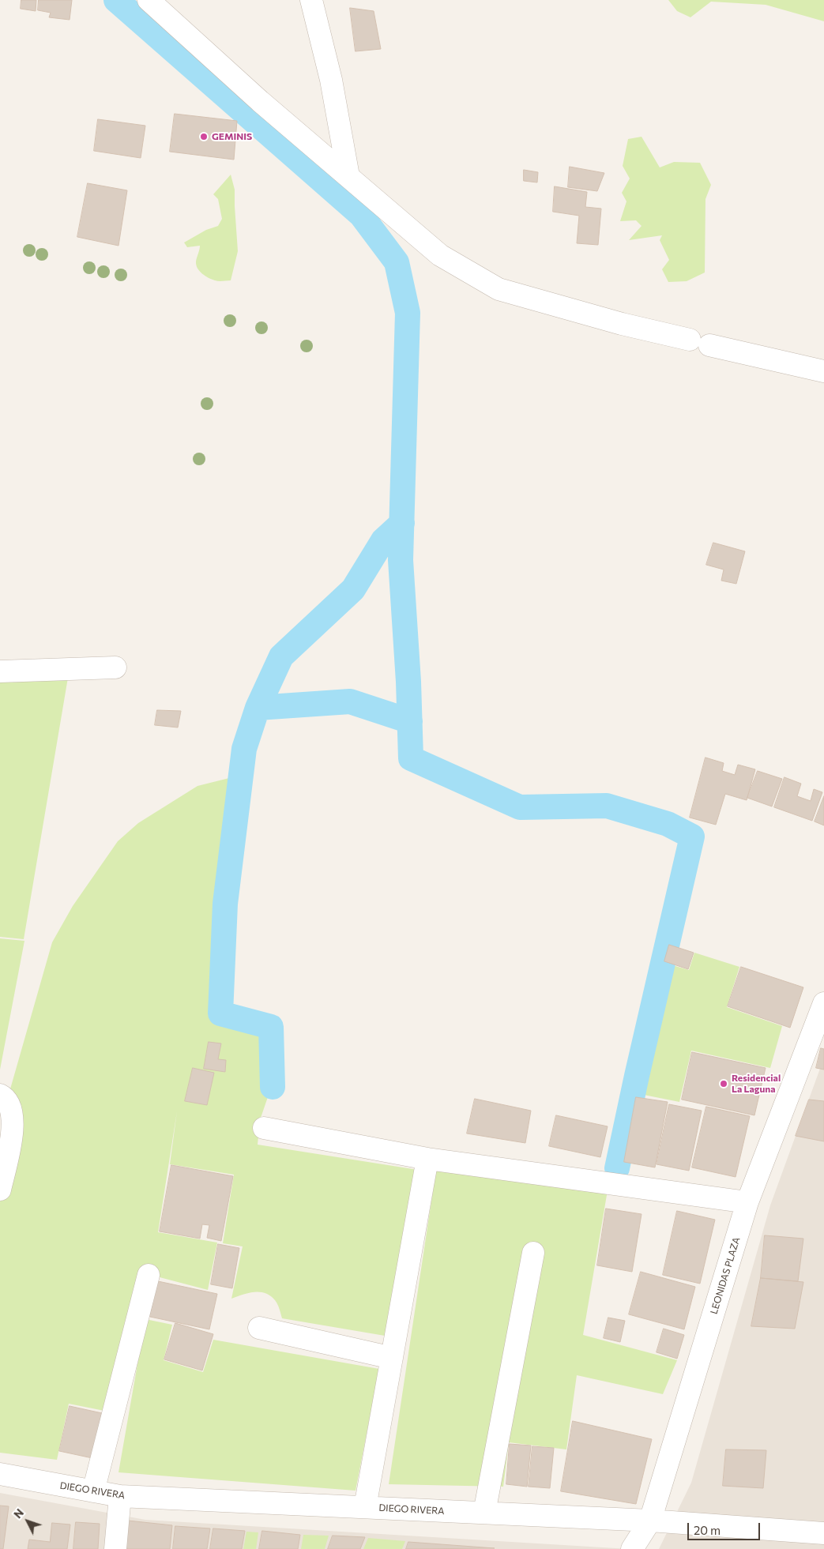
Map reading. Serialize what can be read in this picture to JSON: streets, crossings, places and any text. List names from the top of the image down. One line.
{"streets":{"street":["LEONIDAS PLAZA","DIEGO RIVERA"]},"crossings":[["LEONIDAS PLAZA","DIEGO RIVERA"]],"places":["GEMINIS","Residencial La Laguna"],"scale_bar":"20 m","north":"top left"}
